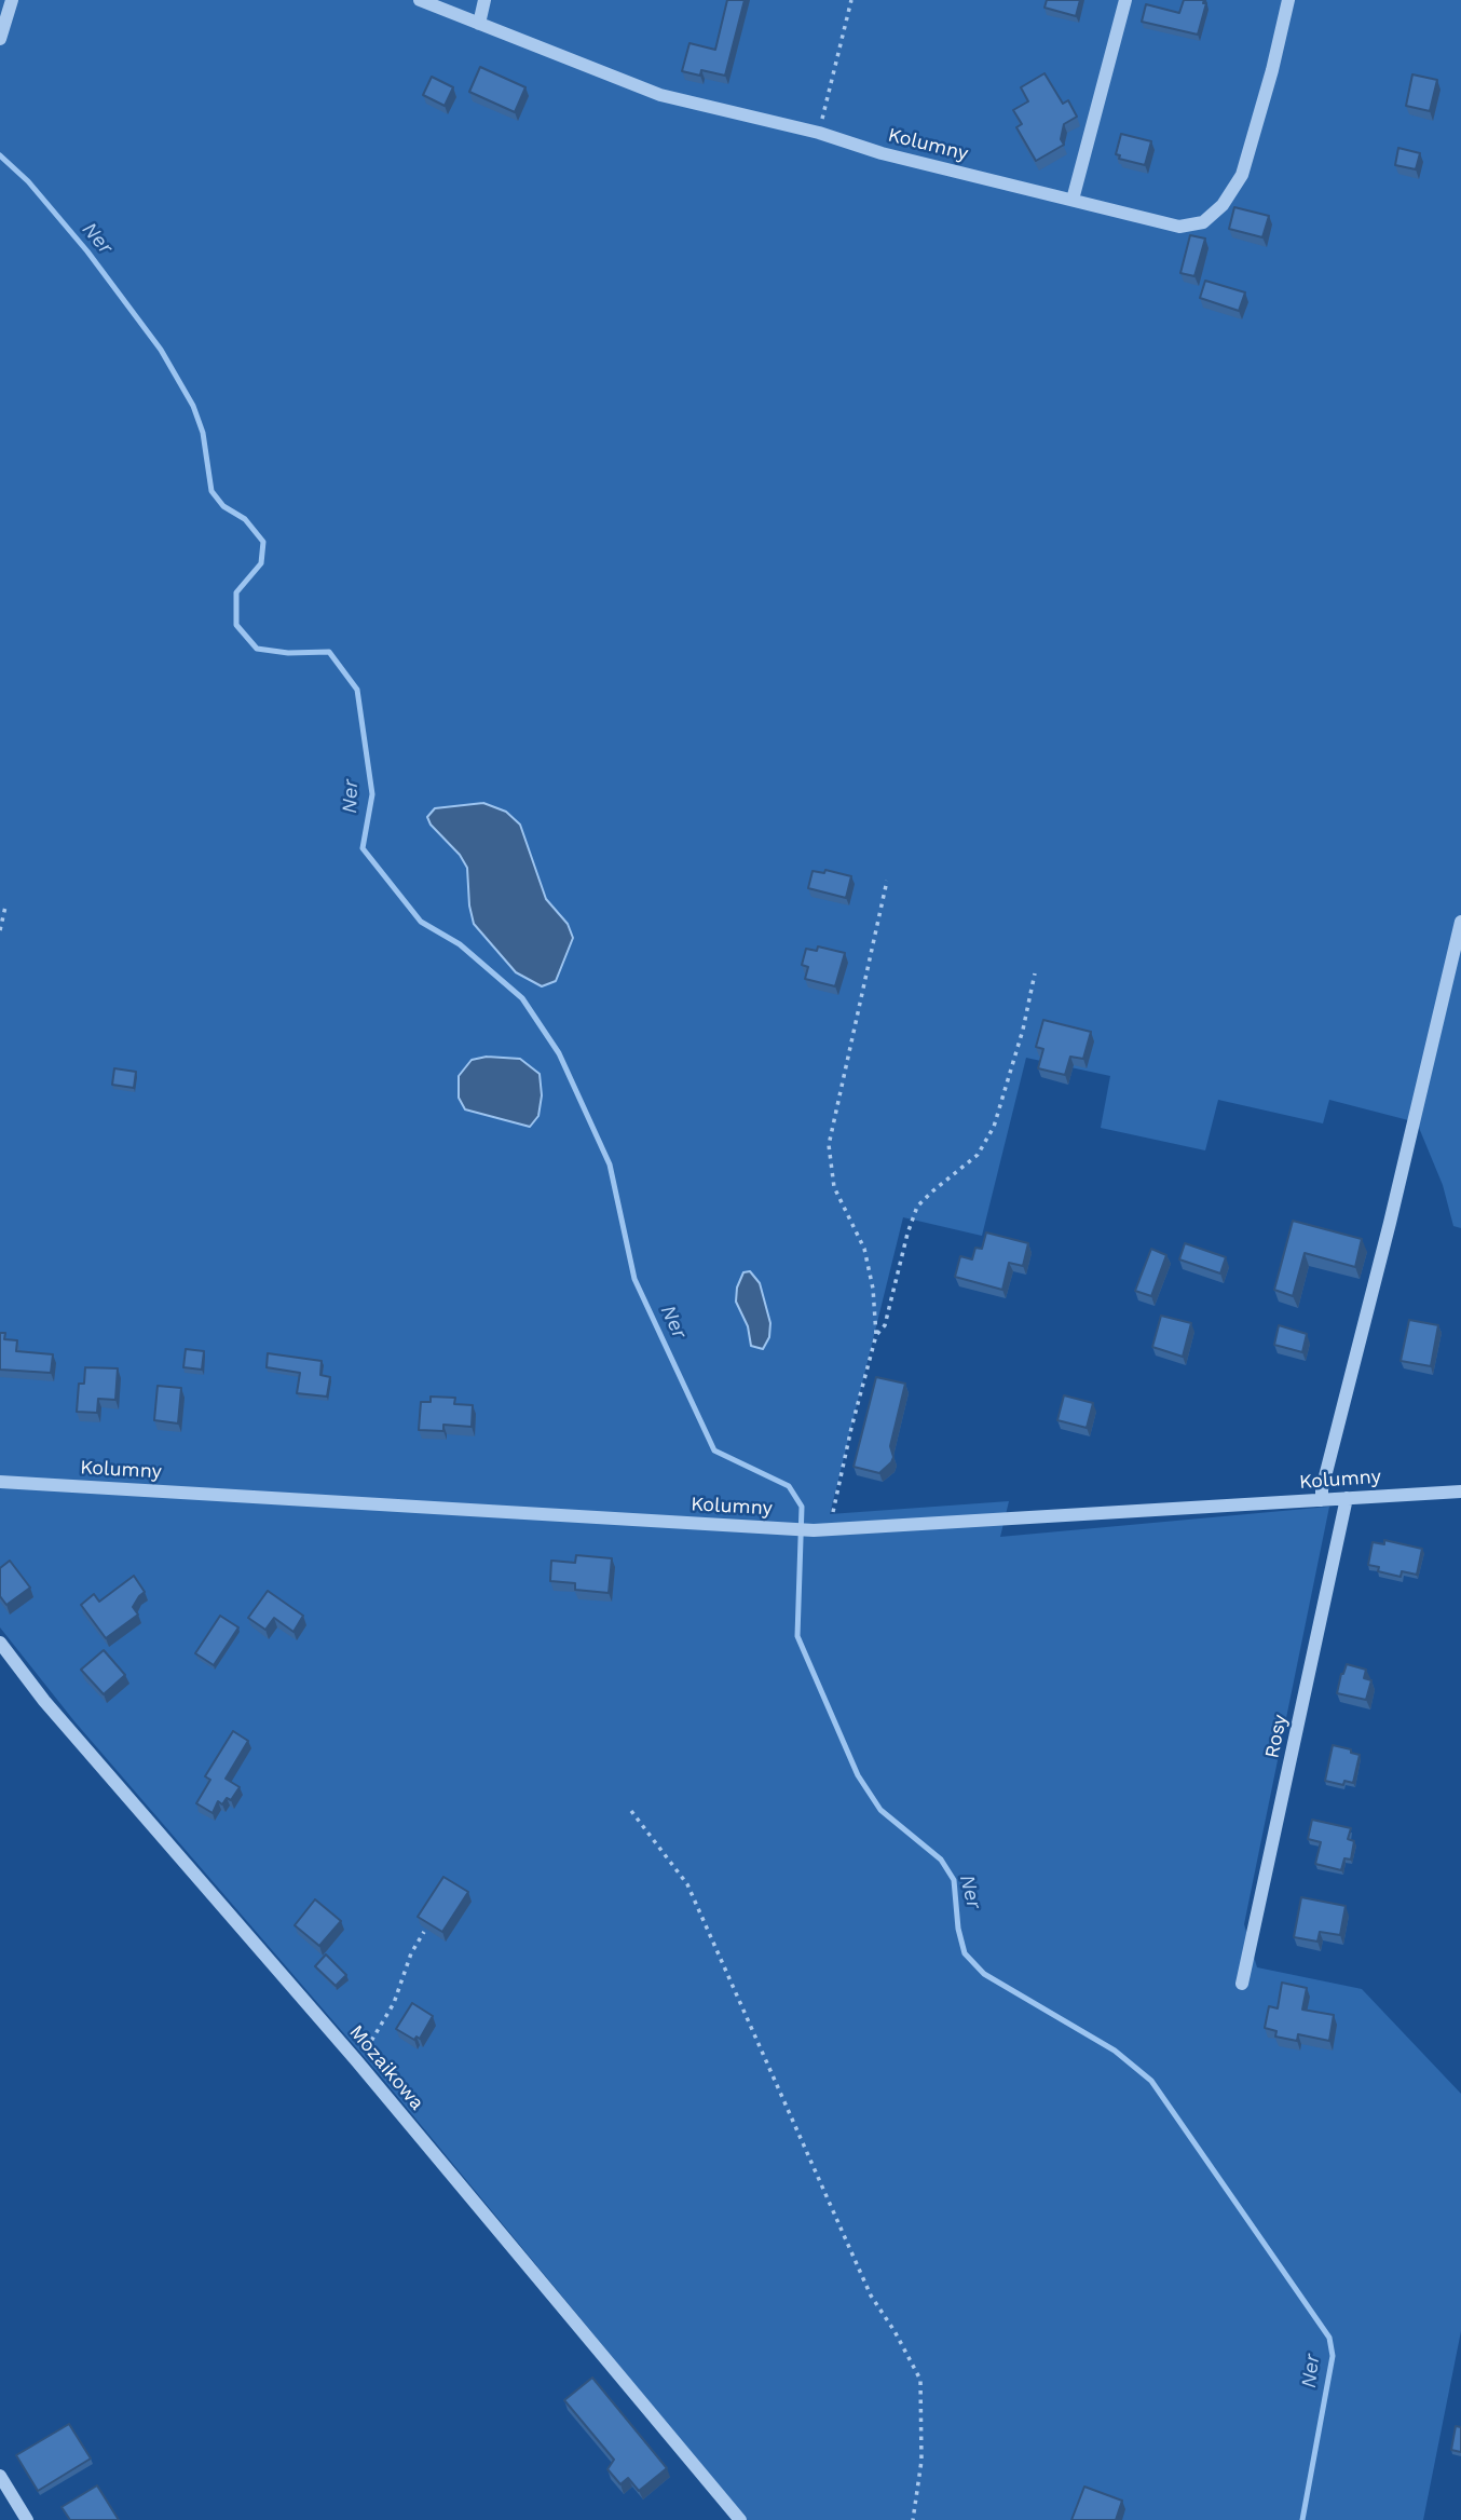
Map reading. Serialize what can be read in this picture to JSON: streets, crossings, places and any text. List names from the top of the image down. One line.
{"streets":{"street":["Kolumny","Rosy","Mozaikowa"]},"crossings":[["Kolumny","Rosy"]],"water":["Ner"]}
